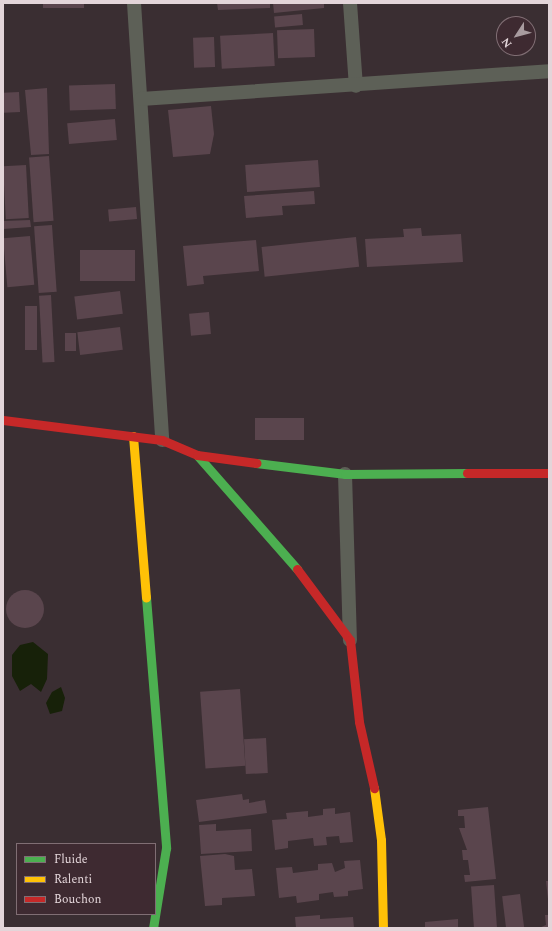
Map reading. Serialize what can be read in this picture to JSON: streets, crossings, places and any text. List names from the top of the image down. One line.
{"legend":["Fluide","Ralenti","Bouchon"],"north":"bottom left"}
